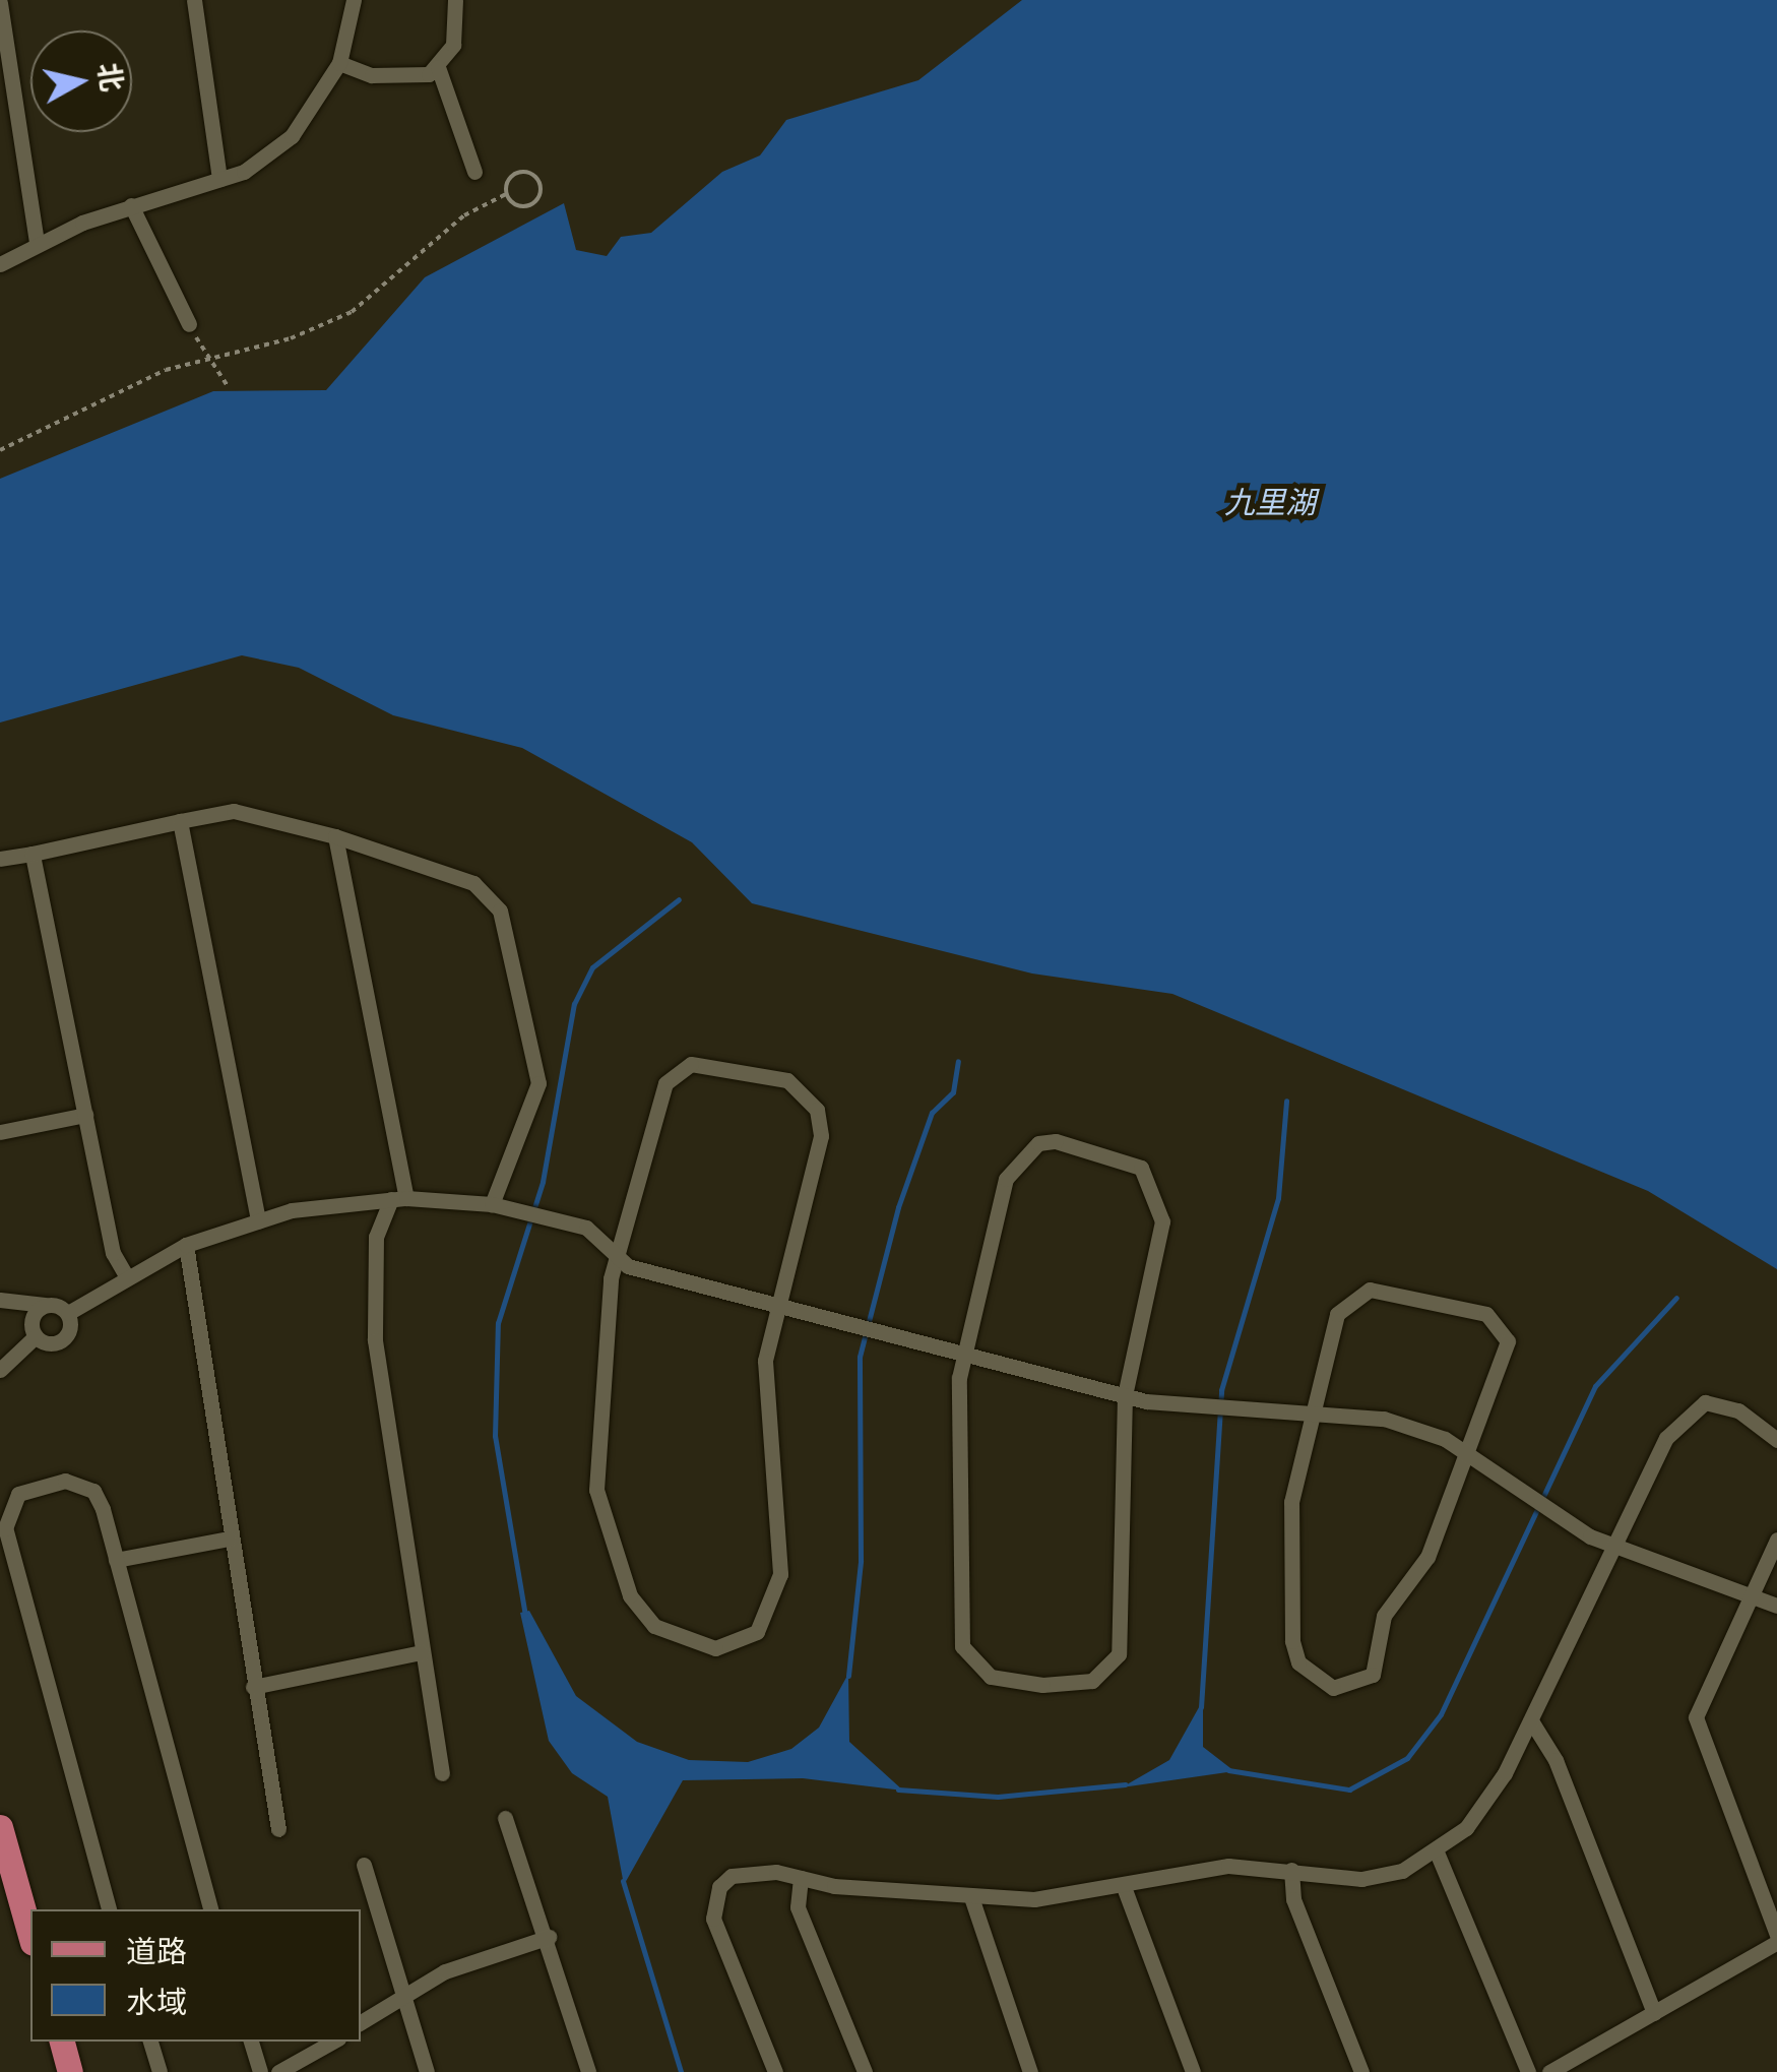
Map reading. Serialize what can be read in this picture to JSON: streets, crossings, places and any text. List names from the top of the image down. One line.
{"water":["九里湖"],"legend":["道路","水域"],"north":"right"}
